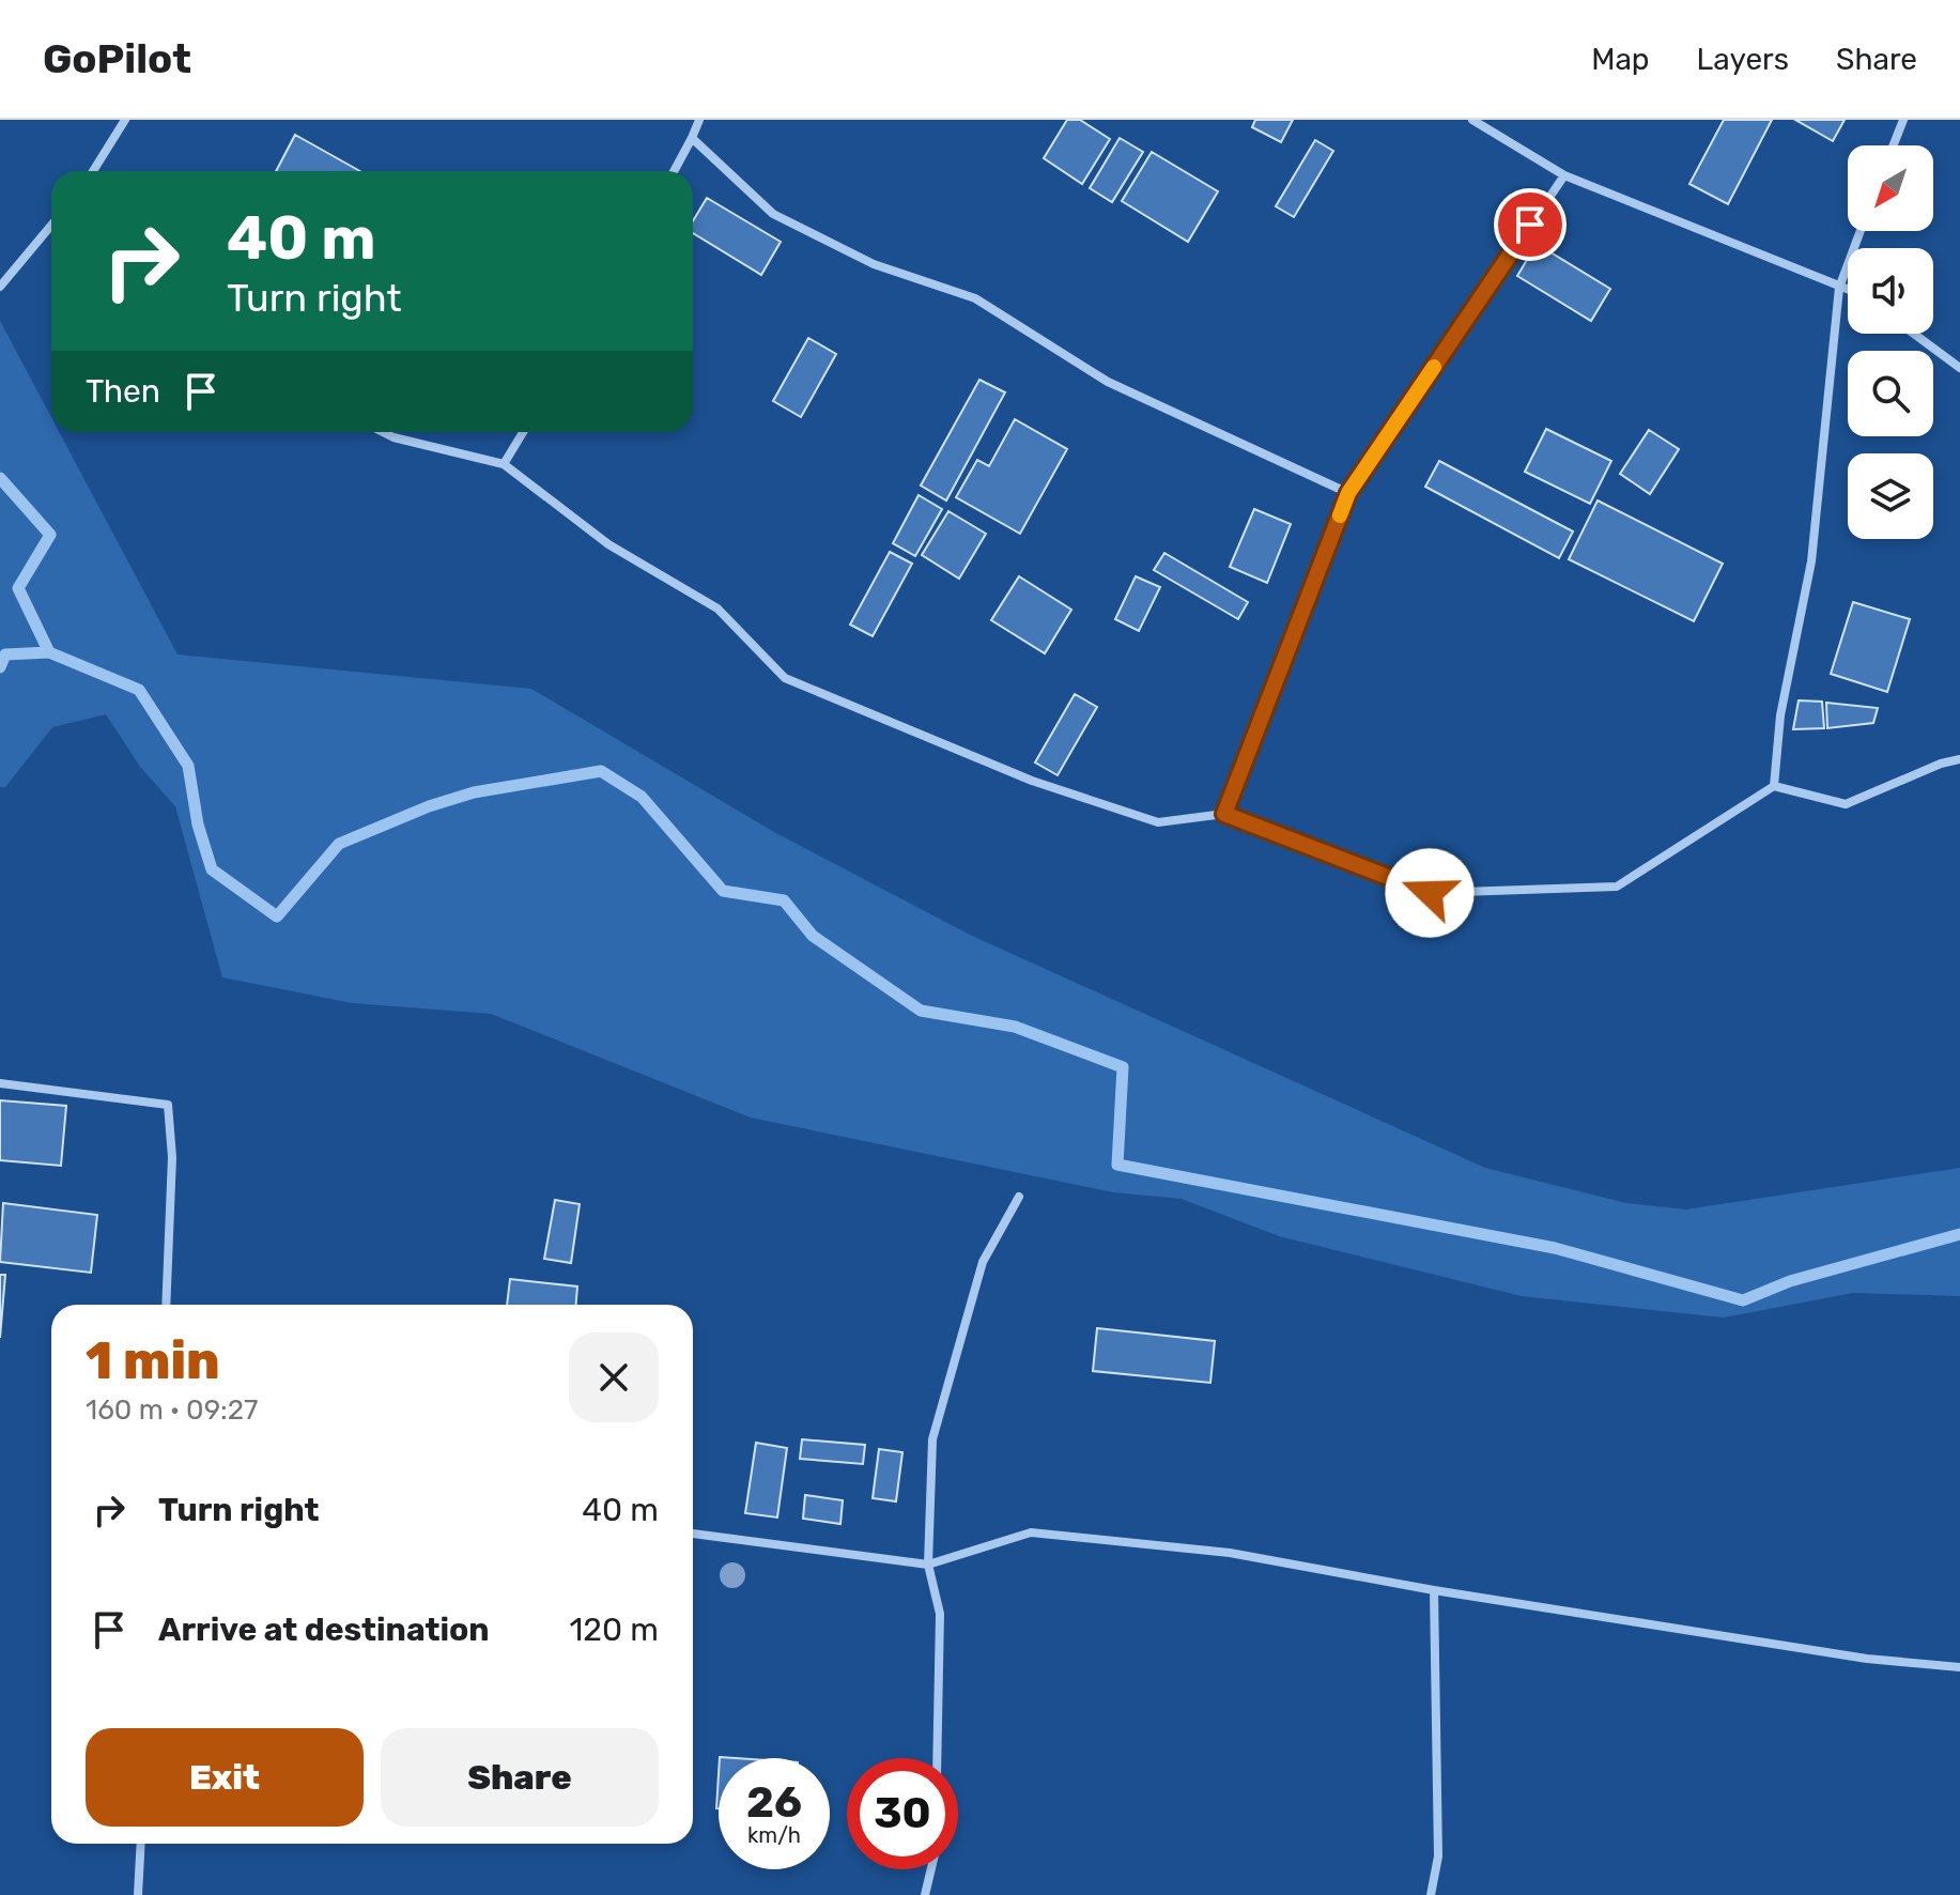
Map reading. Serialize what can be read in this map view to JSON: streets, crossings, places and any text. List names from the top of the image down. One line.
{"north":"bottom left","page":{"header":"GoPilot","nav":["Map","Layers","Share"],"turn":["40 m","Turn right"],"then":"Then","heading":["1 min","160 m · 09:27"],"list":[{"name":"Turn right","value":"40 m"},{"name":"Arrive at destination","value":"120 m"}],"buttons":["Exit","Share"],"speed":"26 km/h","limit":"30"}}
